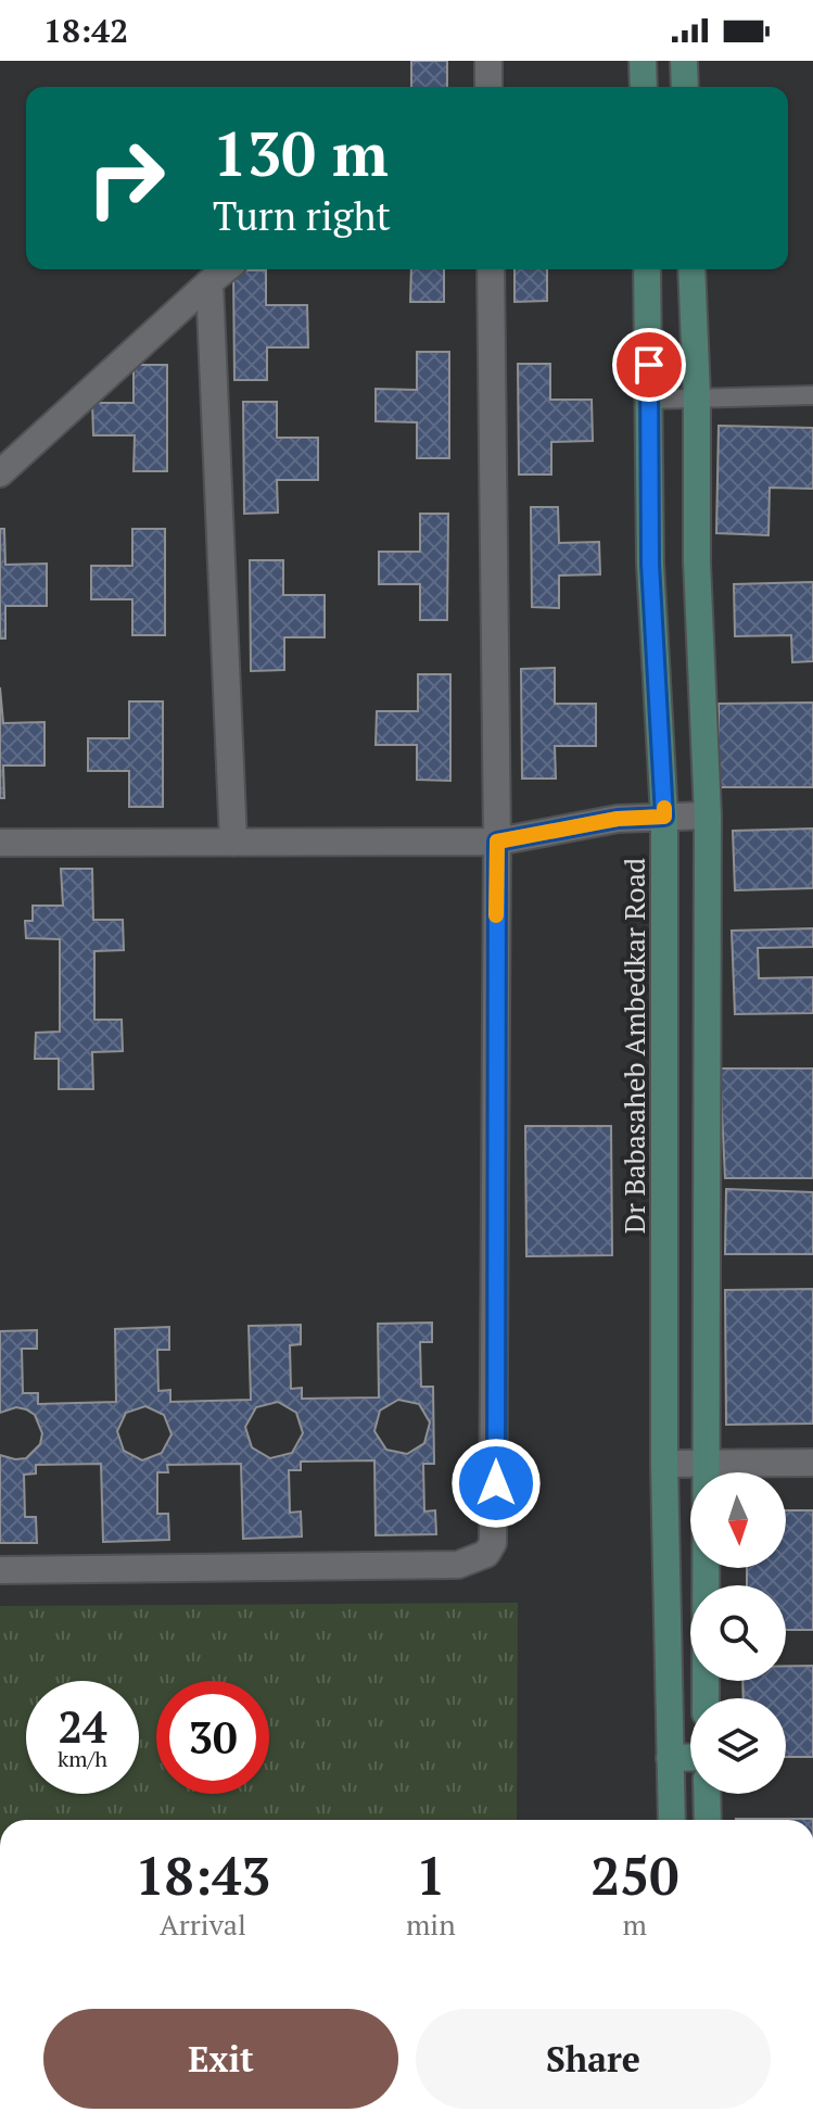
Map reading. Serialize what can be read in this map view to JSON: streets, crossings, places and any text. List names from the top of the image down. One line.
{"streets":{"main road":["Dr Babasaheb Ambedkar Road"]},"north":"bottom","page":{"status":"18:42","turn":["130 m","Turn right"],"speed":"24 km/h","limit":"30","eta":["18:43","Arrival","1","min","250","m"],"buttons":["Exit","Share"]}}
